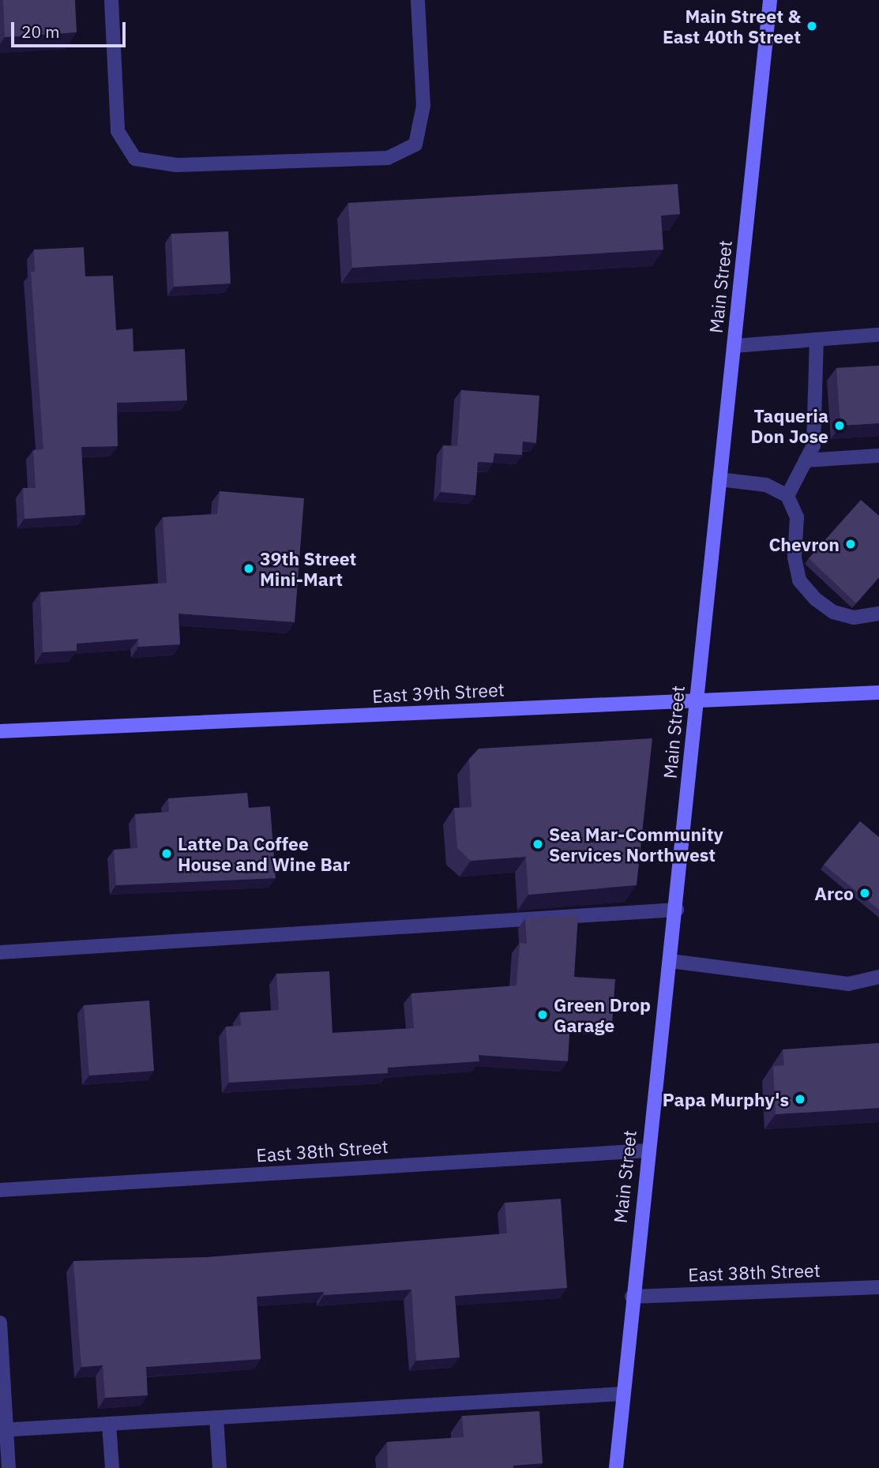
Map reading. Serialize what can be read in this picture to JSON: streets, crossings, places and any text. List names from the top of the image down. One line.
{"streets":{"main road":["Main Street","East 39th Street"],"street":["East 38th Street"]},"crossings":[["Main Street","East 39th Street"],["Main Street","East 38th Street"]],"places":["Main Street & East 40th Street","Taqueria Don Jose","Chevron","39th Street Mini-Mart","Sea Mar-Community Services Northwest","Latte Da Coffee House and Wine Bar","Arco","Green Drop Garage","Papa Murphy's"],"scale_bar":"20 m"}
